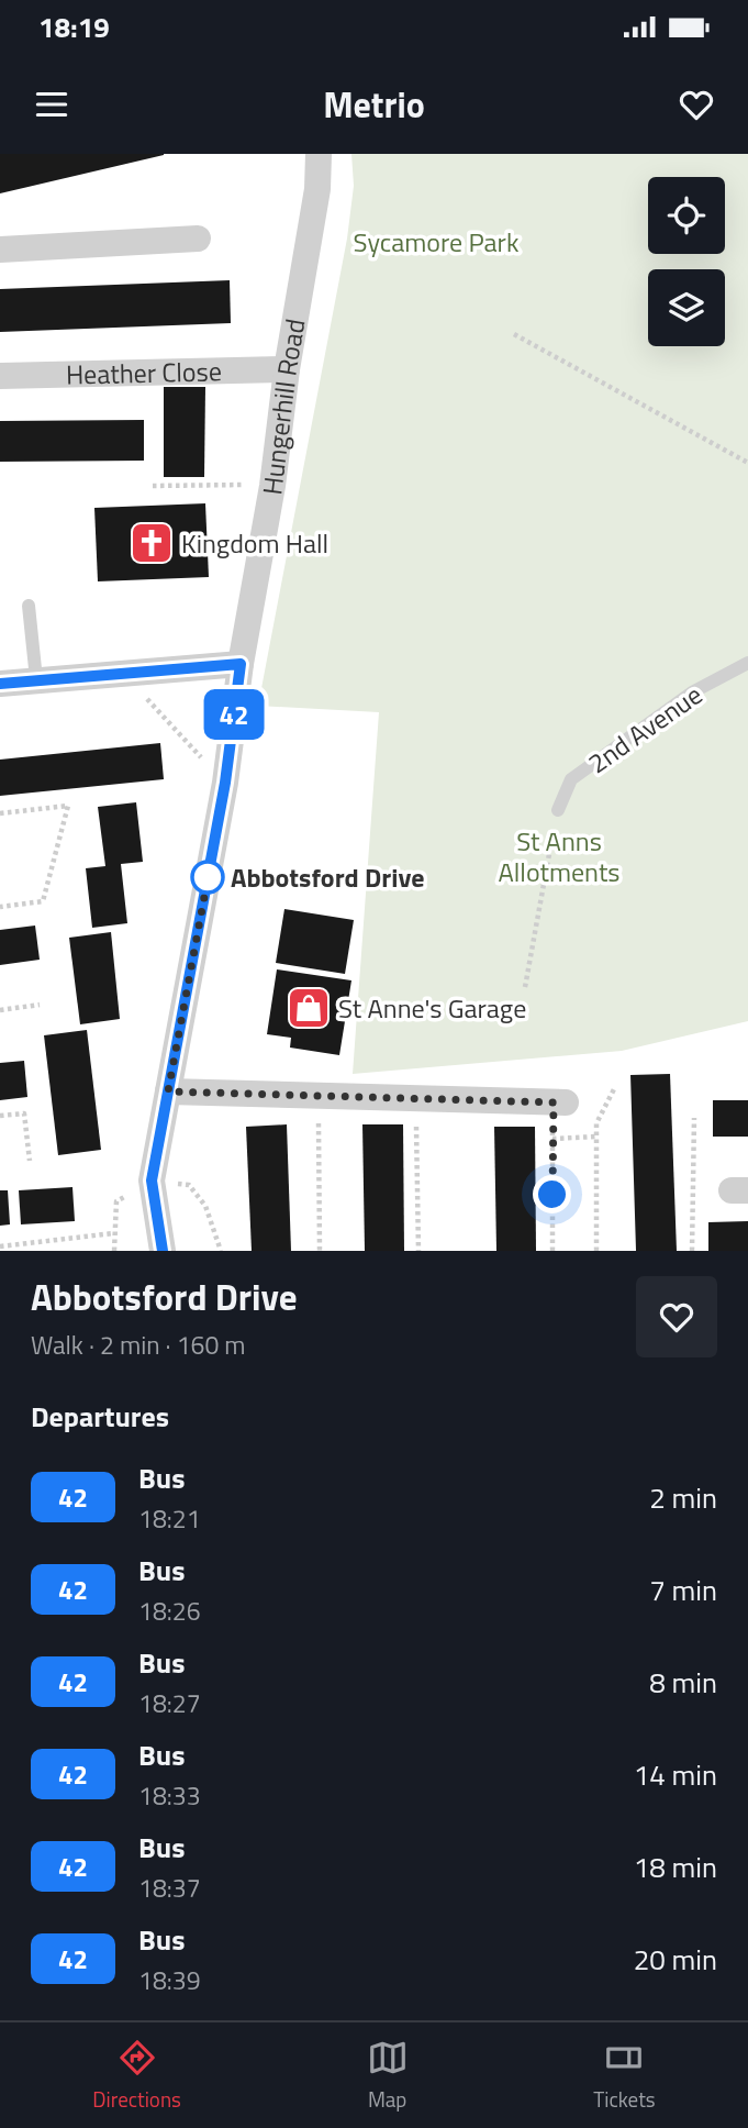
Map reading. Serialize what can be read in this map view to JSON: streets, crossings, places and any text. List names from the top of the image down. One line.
{"streets":{"street":["Heather Close","Hungerhill Road"],"lane":["2nd Avenue"]},"crossings":[["Heather Close","Hungerhill Road"]],"parks":["Sycamore Park","St Anns Allotments"],"places":{"church":["Kingdom Hall"],"other":["Abbotsford Drive"],"shop":["St Anne's Garage"]},"lines":["bus line 42"],"page":{"status":"18:19","header":"Metrio","on_map":"42","heading":[["Abbotsford Drive","Walk · 2 min · 160 m"],"Departures"],"list":[{"mark":"42","name":"Bus","note":"18:21","value":"2 min"},{"mark":"42","name":"Bus","note":"18:26","value":"7 min"},{"mark":"42","name":"Bus","note":"18:27","value":"8 min"},{"mark":"42","name":"Bus","note":"18:33","value":"14 min"},{"mark":"42","name":"Bus","note":"18:37","value":"18 min"},{"mark":"42","name":"Bus","note":"18:39","value":"20 min"}],"tabs":["Directions","Map","Tickets"]}}
